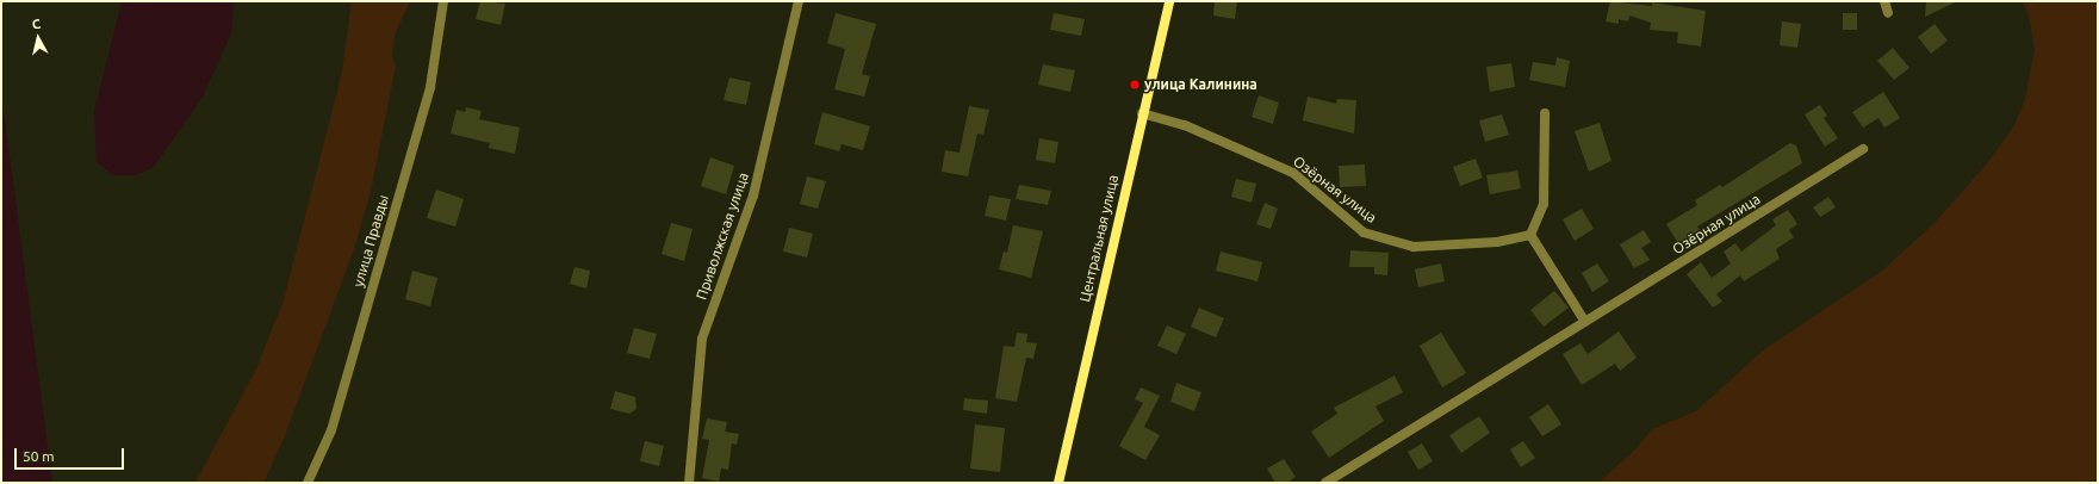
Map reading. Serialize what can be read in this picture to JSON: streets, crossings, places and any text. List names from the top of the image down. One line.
{"streets":{"street":["Озёрная улица","Приволжская улица","Центральная улица","улица Правды"]},"crossings":[["Озёрная улица","Центральная улица"]],"places":["улица Калинина"],"scale_bar":"50 m","north":"top"}
